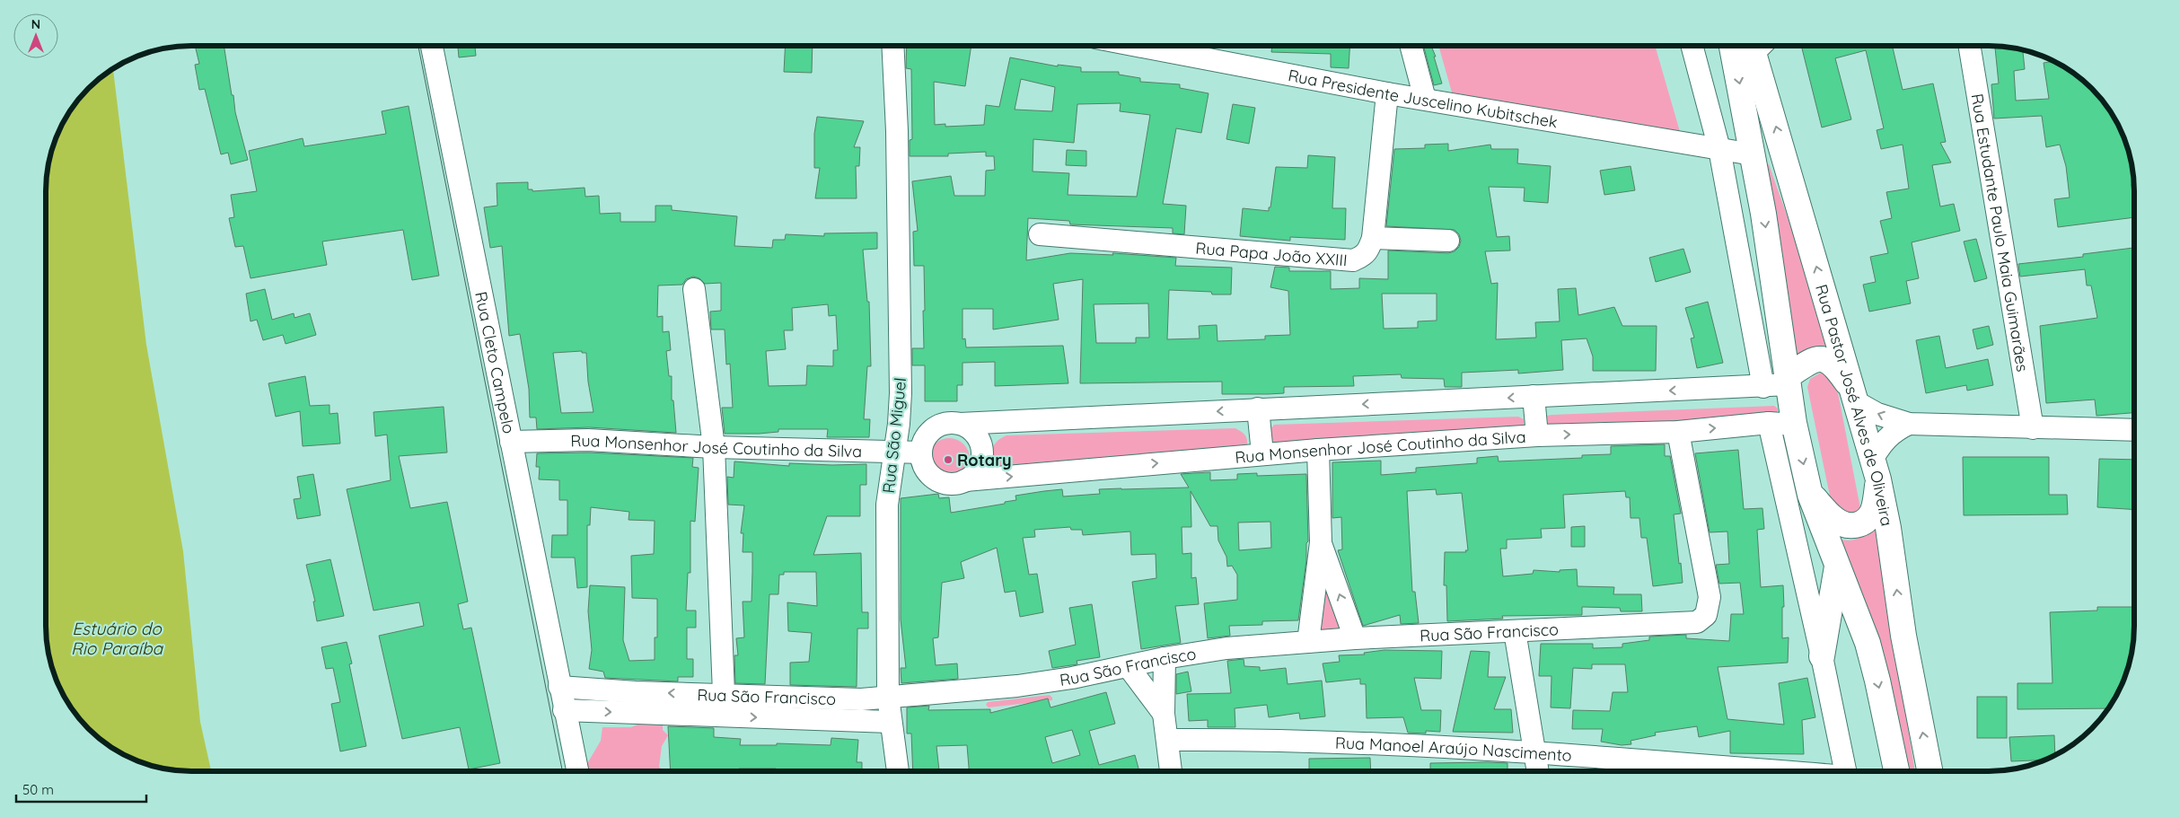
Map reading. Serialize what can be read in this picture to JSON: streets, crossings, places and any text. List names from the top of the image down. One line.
{"streets":{"highway":["Rua Pastor José Alves de Oliveira"],"street":["Rua Presidente Juscelino Kubitschek","Rua Estudante Paulo Maia Guimarães","Rua Papa João XXIII","Rua Cleto Campelo","Rua São Miguel","Rua Monsenhor José Coutinho da Silva","Rua São Francisco","Rua Manoel Araújo Nascimento"]},"crossings":[["Rua Presidente Juscelino Kubitschek","Rua Papa João XXIII"],["Rua Cleto Campelo","Rua Monsenhor José Coutinho da Silva"],["Rua Cleto Campelo","Rua São Francisco"],["Rua São Miguel","Rua Monsenhor José Coutinho da Silva"],["Rua São Miguel","Rua São Francisco"],["Rua Monsenhor José Coutinho da Silva","Rua São Francisco"]],"water":["Estuário do Rio Paraíba"],"places":["Rotary"],"scale_bar":"50 m","north":"top"}
